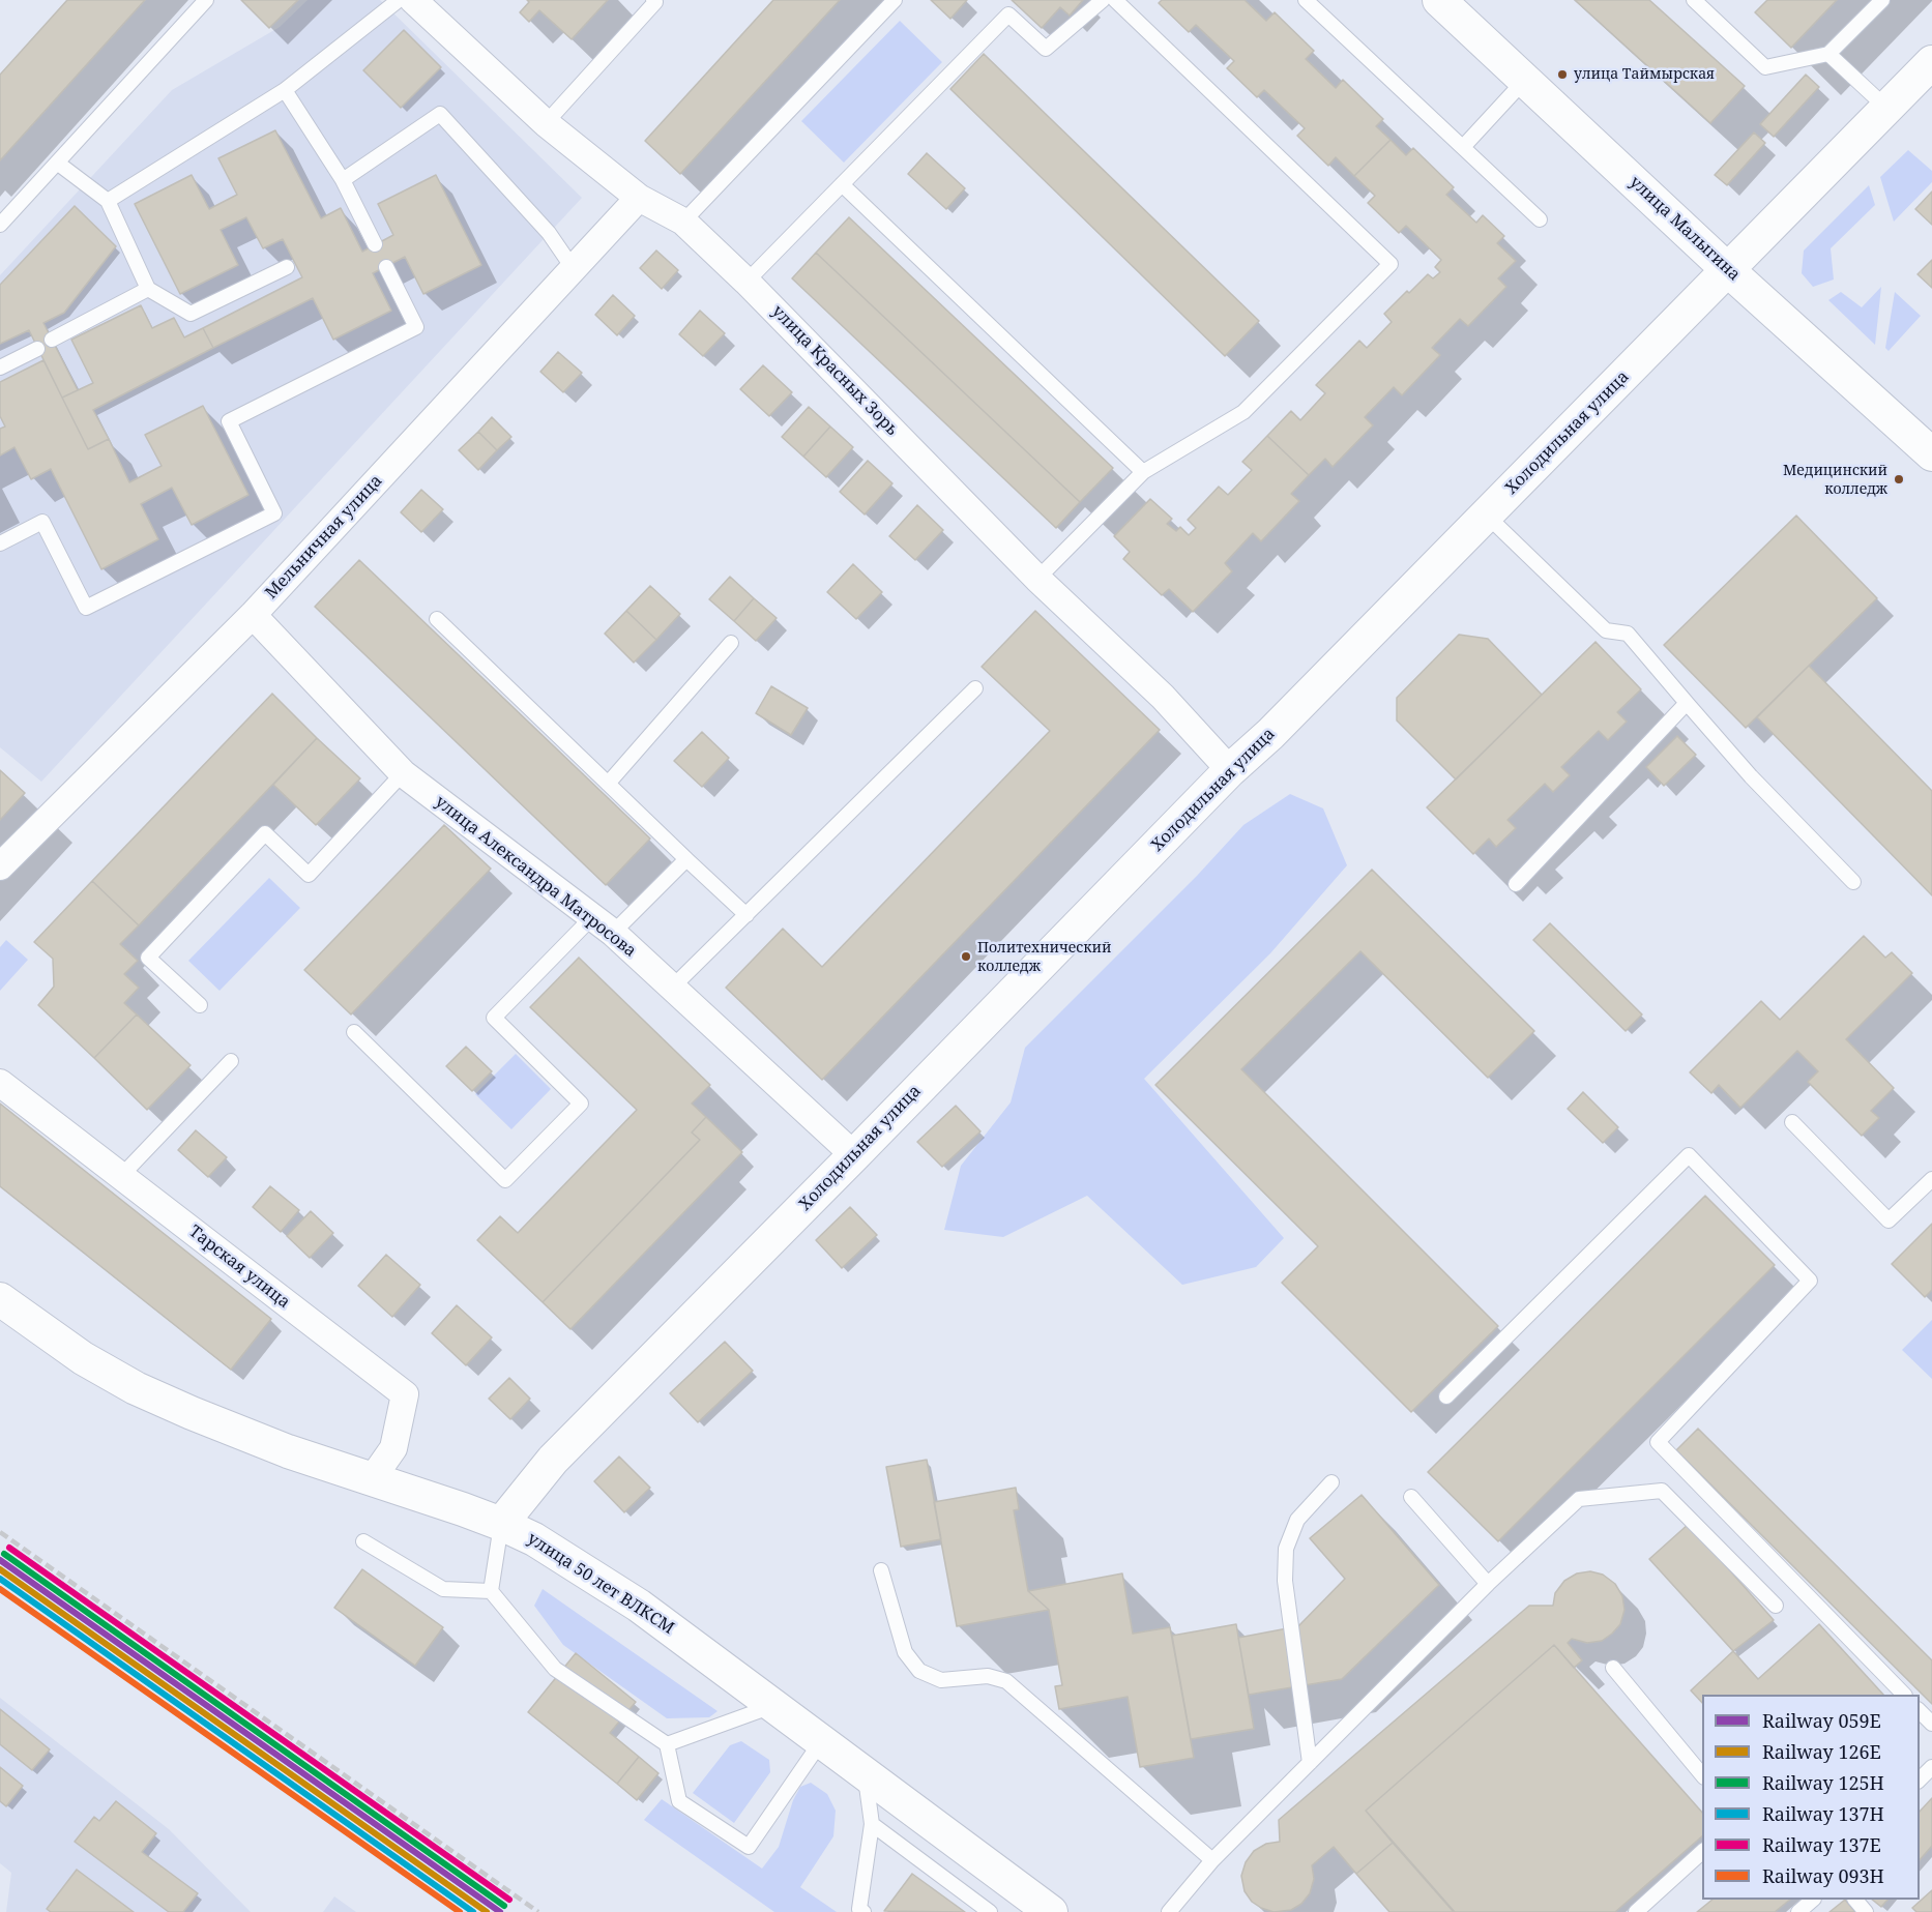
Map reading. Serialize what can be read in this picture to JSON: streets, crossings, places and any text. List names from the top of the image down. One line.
{"streets":{"street":["улица Малыгина","улица Красных Зорь","Холодильная улица","Мельничная улица","улица Александра Матросова","Тарская улица","улица 50 лет ВЛКСМ"]},"crossings":[["улица Малыгина","Холодильная улица"],["улица Красных Зорь","Холодильная улица"],["улица Красных Зорь","Мельничная улица"],["Холодильная улица","улица Александра Матросова"],["Холодильная улица","улица 50 лет ВЛКСМ"],["Мельничная улица","улица Александра Матросова"],["Тарская улица","улица 50 лет ВЛКСМ"]],"places":["улица Таймырская","Медицинский колледж","Политехнический колледж"],"lines":["rail line 137Е","rail line 125Н","rail line 059Е","rail line 126Е","rail line 137Н","rail line 093Н"],"legend":["Railway 059Е","Railway 126Е","Railway 125Н","Railway 137Н","Railway 137Е","Railway 093Н"]}
